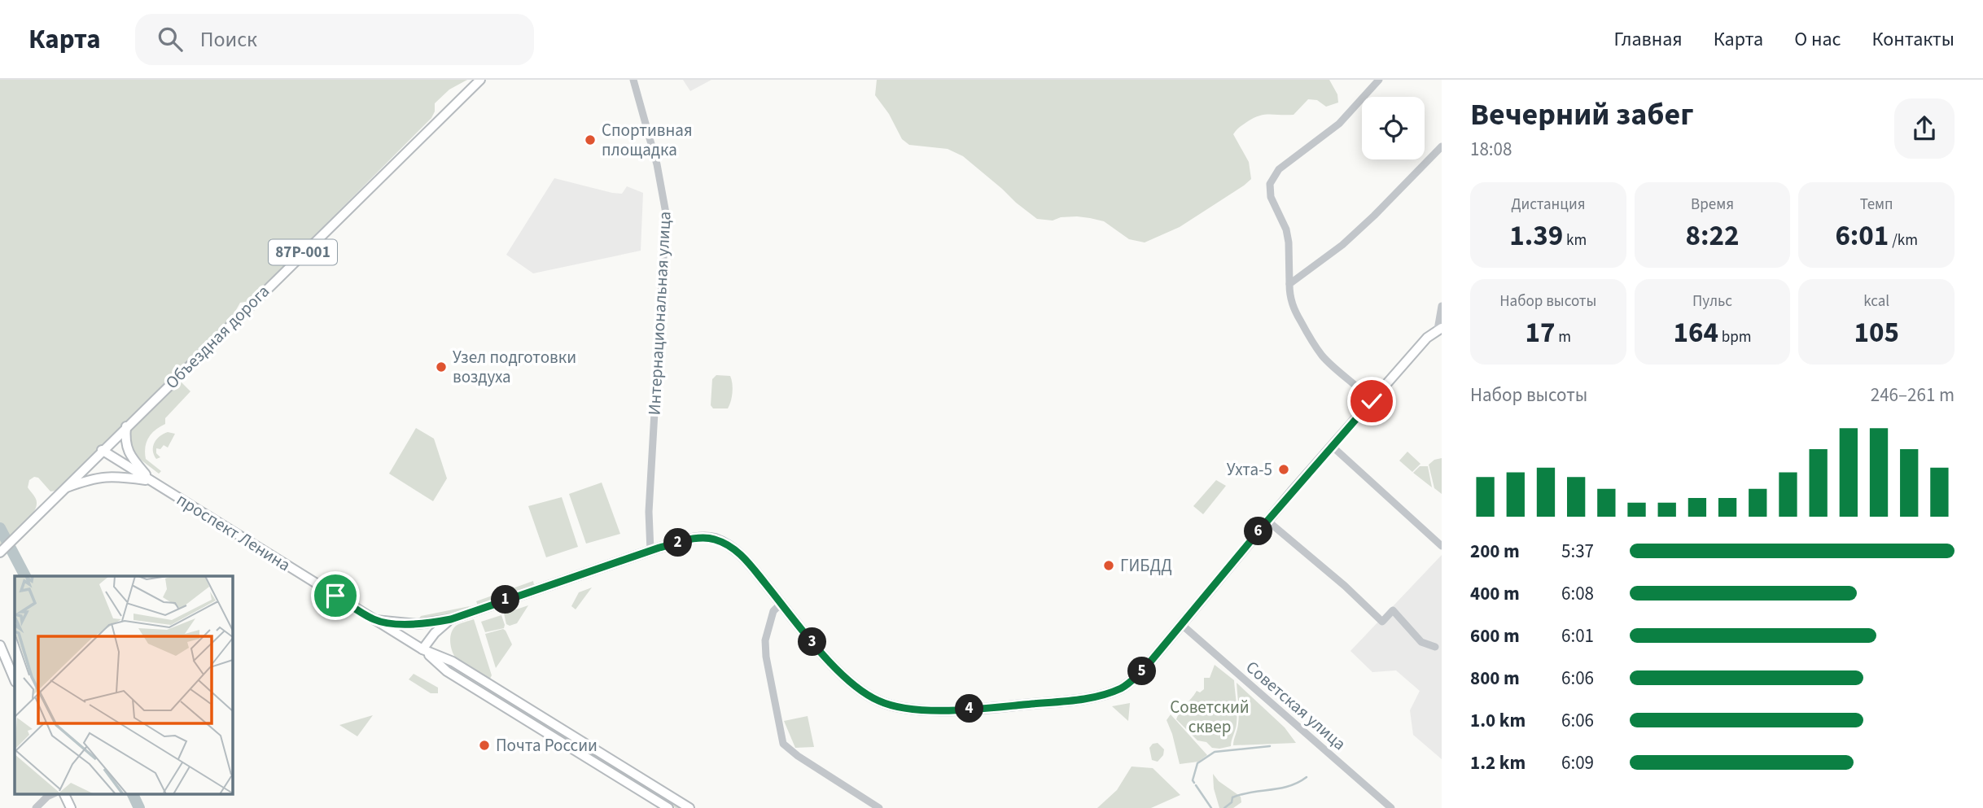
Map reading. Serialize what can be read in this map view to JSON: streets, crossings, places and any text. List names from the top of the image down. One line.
{"streets":{"main road":["87Р-001","Объездная дорога","проспект Ленина"],"street":["Интернациональная улица","Советская улица"]},"crossings":[["87Р-001","Объездная дорога"],["87Р-001","проспект Ленина"]],"parks":["Советский сквер"],"places":["Спортивная площадка","Узел подготовки воздуха","Ухта-5","ГИБДД","Почта России"],"page":{"header":"Карта","search":"Поиск","nav":["Главная","Карта","О нас","Контакты"],"heading":["Вечерний забег","18:08"],"stats":[["Дистанция","1.39 km"],["Время","8:22"],["Темп","6:01 /km"],["Набор высоты","17 m"],["Пульс","164 bpm"],["kcal","105"]],"chart":["Набор высоты","246–261 m"],"pins":["6","2","1","3","5","4"],"list":[{"name":"200 m","note":"5:37"},{"name":"400 m","note":"6:08"},{"name":"600 m","note":"6:01"},{"name":"800 m","note":"6:06"},{"name":"1.0 km","note":"6:06"},{"name":"1.2 km","note":"6:09"}]}}
